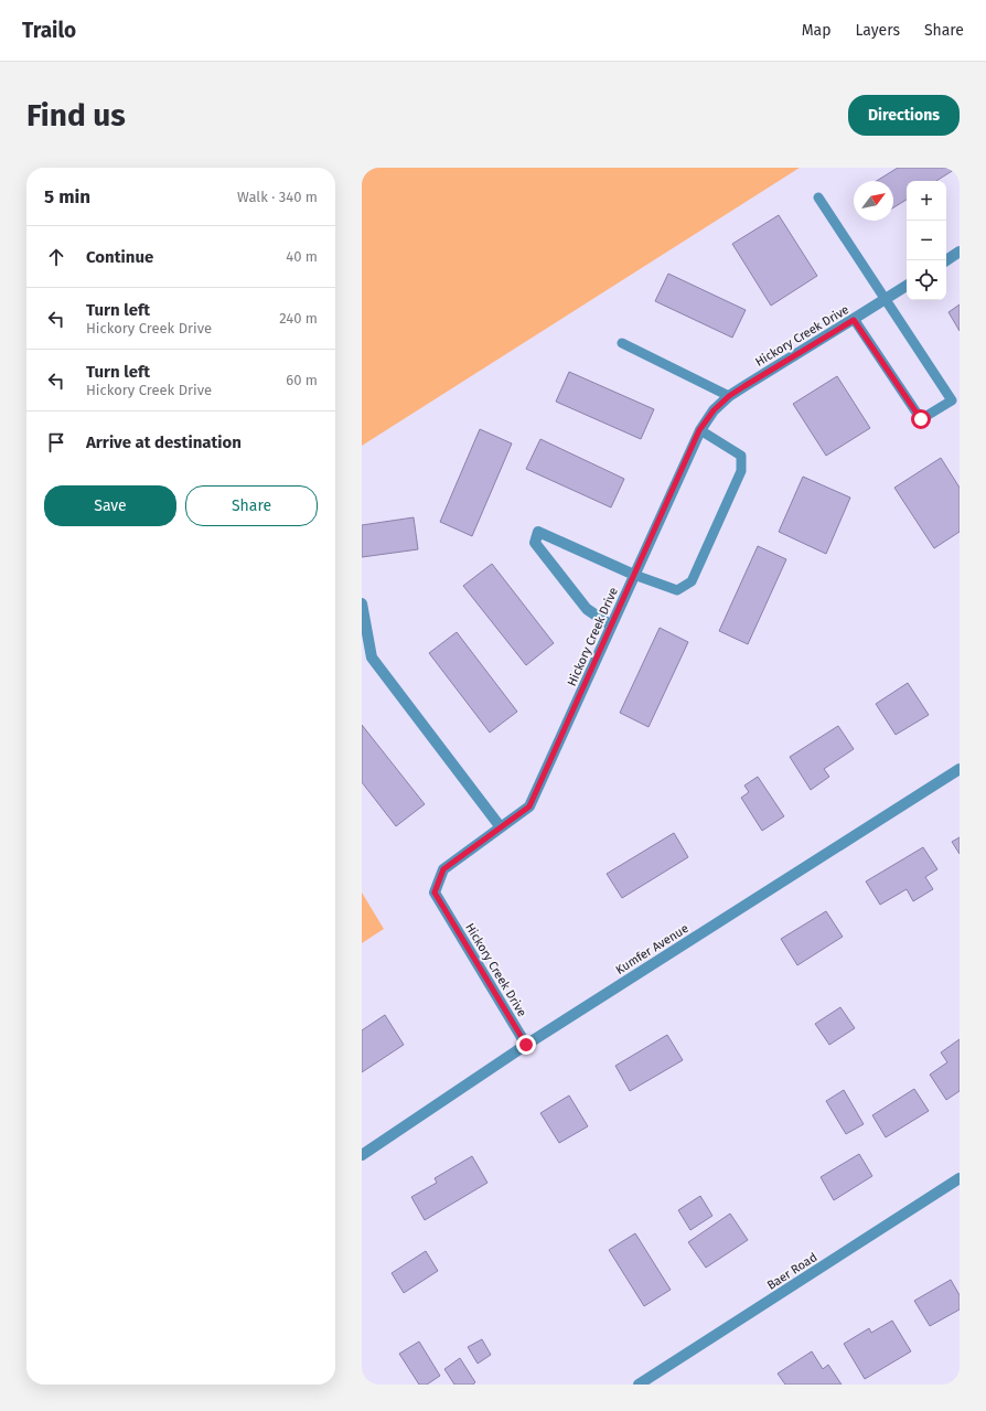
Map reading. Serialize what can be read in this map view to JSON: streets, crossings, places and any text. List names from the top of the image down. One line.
{"streets":{"street":["Hickory Creek Drive","Kumfer Avenue","Baer Road"]},"crossings":[["Hickory Creek Drive","Kumfer Avenue"]],"north":"top right","page":{"header":"Trailo","nav":["Map","Layers","Share"],"buttons":["Directions",["Save","Share"]],"title":"Find us","heading":["5 min","Walk · 340 m"],"map_buttons":["+","−"],"list":[["Continue","40 m"],["Turn left","Hickory Creek Drive","240 m"],["Turn left","Hickory Creek Drive","60 m"],"Arrive at destination"]}}
